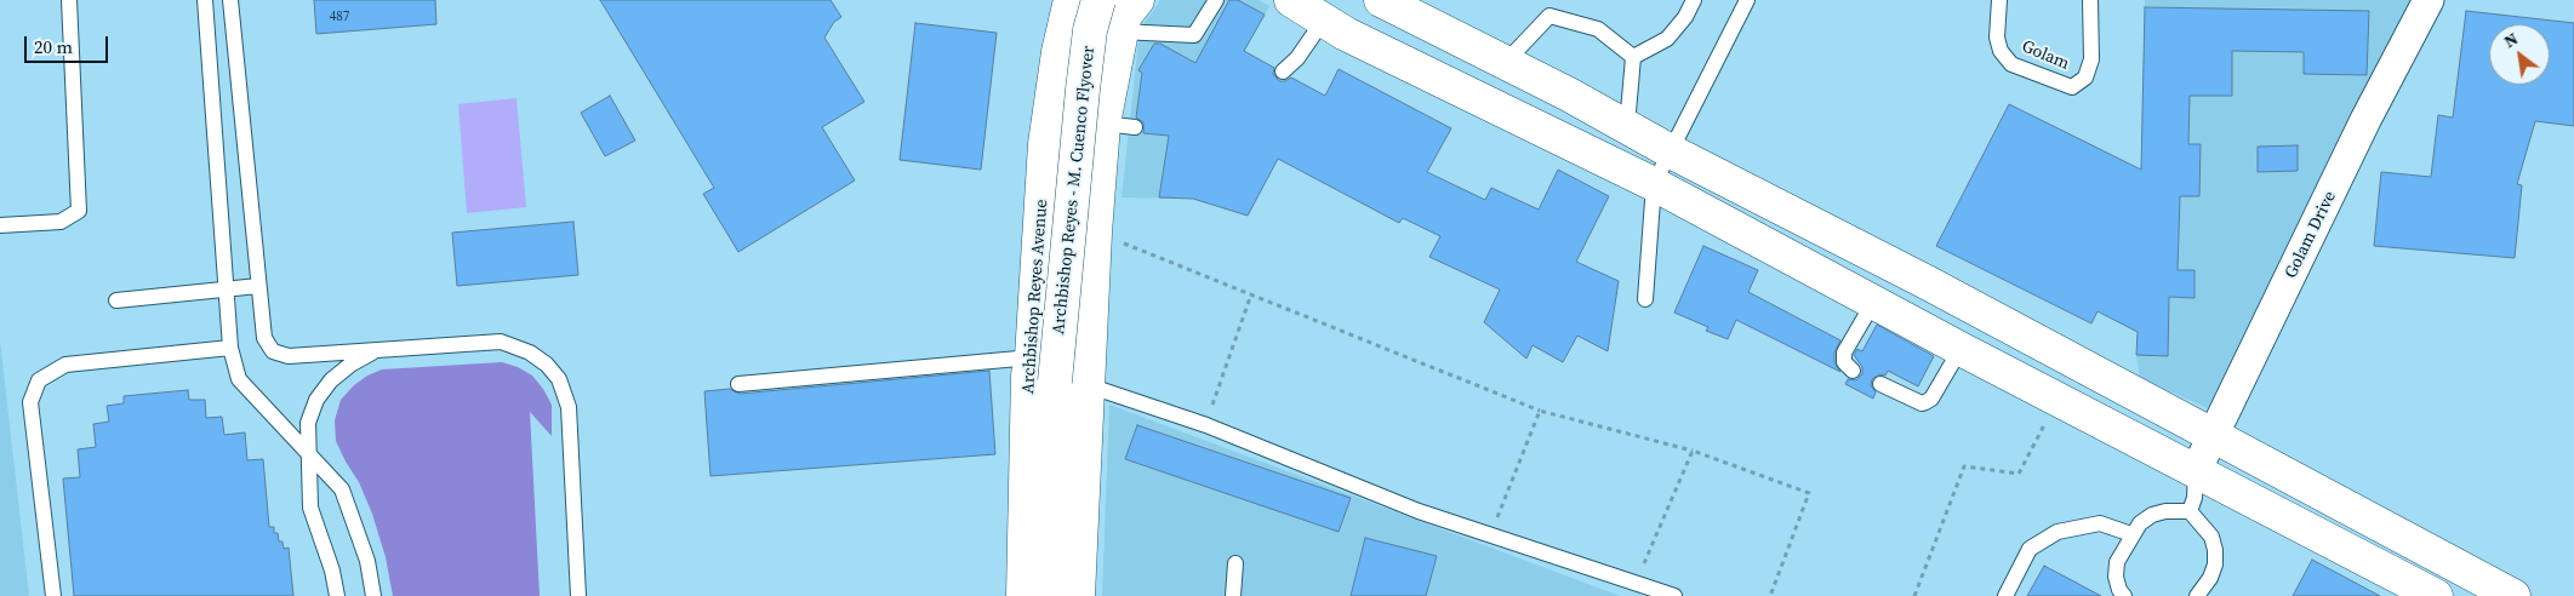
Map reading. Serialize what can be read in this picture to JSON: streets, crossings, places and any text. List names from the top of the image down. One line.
{"streets":{"main road":["Archbishop Reyes - M. Cuenco Flyover","Archbishop Reyes Avenue"],"street":["Golam Drive"],"lane":["Golam"]},"crossings":[["Archbishop Reyes - M. Cuenco Flyover","Archbishop Reyes Avenue"]],"house_numbers":["487"],"scale_bar":"20 m","north":"top left"}
